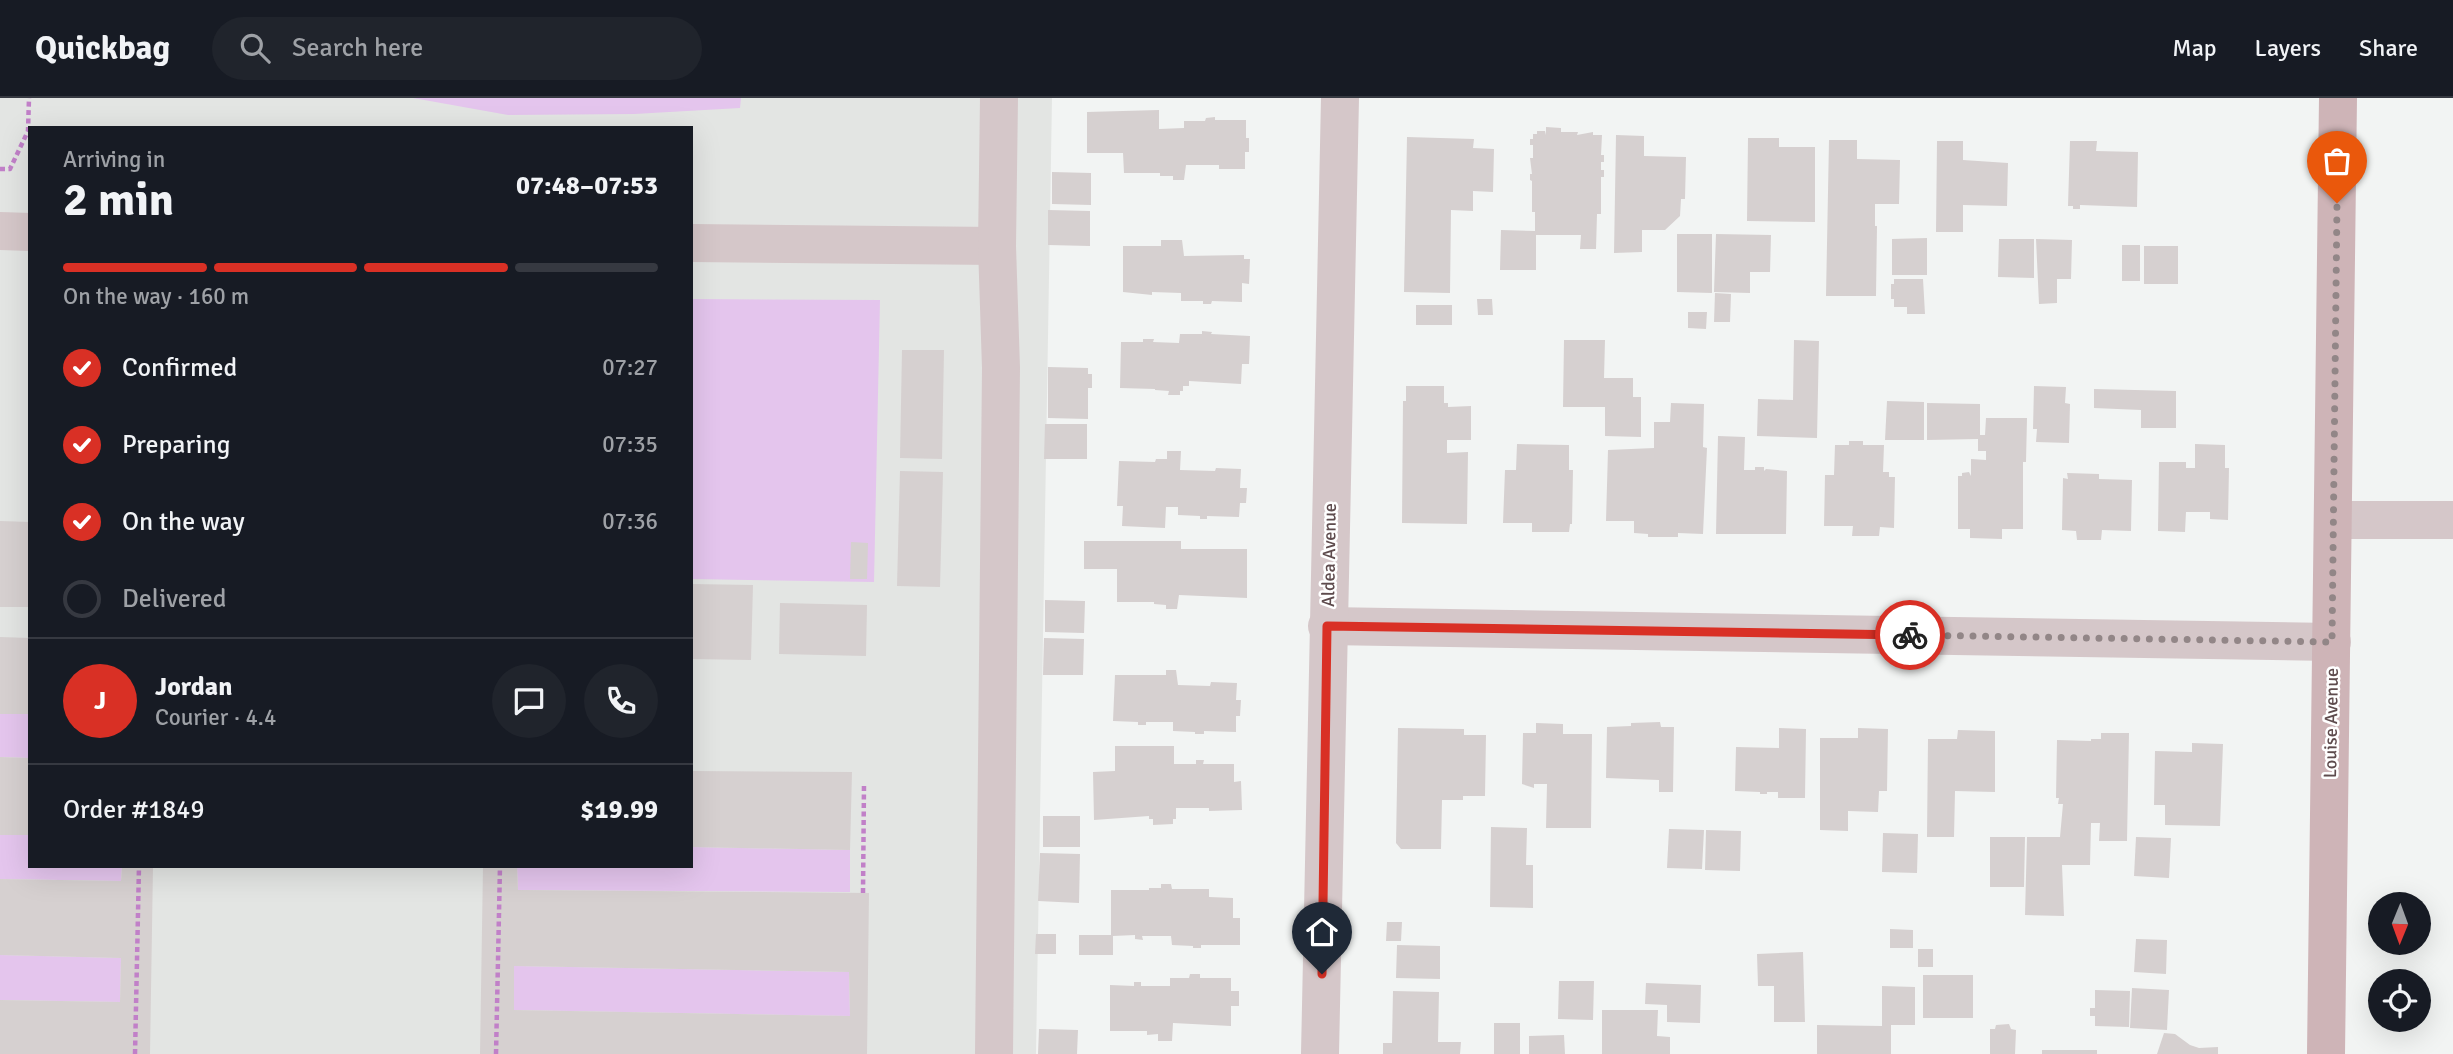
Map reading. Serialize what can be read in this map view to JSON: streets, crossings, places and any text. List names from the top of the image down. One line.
{"streets":{"main road":["Louise Avenue"],"street":["Aldea Avenue"]},"north":"bottom","page":{"header":"Quickbag","search":"Search here","nav":["Map","Layers","Share"],"heading":["2 min","Arriving in","07:48–07:53"],"panel":["Jordan","Courier · 4.4","Order #1849","$19.99"],"bar":"On the way · 160 m","list":[["Confirmed","07:27"],["Preparing","07:35"],["On the way","07:36"],"Delivered"],"round":"J"}}
